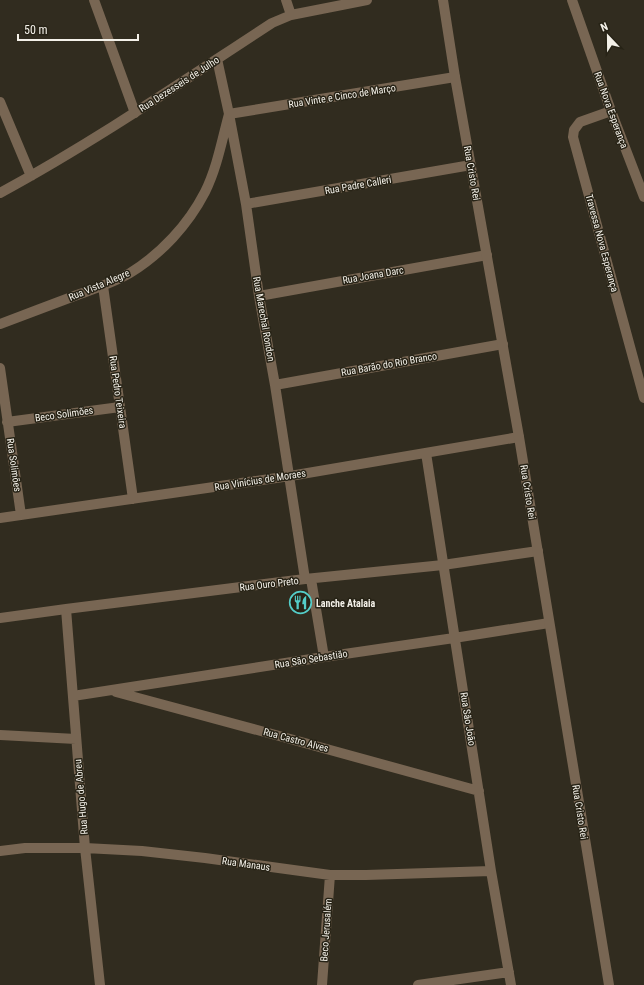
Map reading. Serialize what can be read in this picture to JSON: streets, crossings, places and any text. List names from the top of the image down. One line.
{"streets":{"street":["Rua Dezesseis de Julho","Rua Vinte e Cinco de Março","Rua Nova Esperança","Rua Cristo Rei","Rua Padre Calleri","Travessa Nova Esperança","Rua Joana Darc","Rua Vista Alegre","Rua Marechal Rondon","Rua Barão do Rio Branco","Rua Pedro Teixeira","Beco Solimões","Rua Solimões","Rua Vinícius de Moraes","Rua Ouro Preto","Rua São Sebastião","Rua São João","Rua Castro Alves","Rua Hugo de Abreu","Rua Manaus","Beco Jerusalém"]},"crossings":[["Rua Dezesseis de Julho","Rua Marechal Rondon"],["Rua Vinte e Cinco de Março","Rua Cristo Rei"],["Rua Vinte e Cinco de Março","Rua Vista Alegre"],["Rua Vinte e Cinco de Março","Rua Marechal Rondon"],["Rua Nova Esperança","Travessa Nova Esperança"],["Rua Cristo Rei","Rua Padre Calleri"],["Rua Cristo Rei","Rua Joana Darc"],["Rua Cristo Rei","Rua Barão do Rio Branco"],["Rua Cristo Rei","Rua Vinícius de Moraes"],["Rua Cristo Rei","Rua Ouro Preto"],["Rua Cristo Rei","Rua São Sebastião"],["Rua Padre Calleri","Rua Marechal Rondon"],["Rua Joana Darc","Rua Marechal Rondon"],["Rua Vista Alegre","Rua Marechal Rondon"],["Rua Vista Alegre","Rua Pedro Teixeira"],["Rua Marechal Rondon","Rua Barão do Rio Branco"],["Rua Marechal Rondon","Rua Vinícius de Moraes"],["Rua Marechal Rondon","Rua Ouro Preto"],["Rua Marechal Rondon","Rua São Sebastião"],["Rua Pedro Teixeira","Beco Solimões"],["Rua Pedro Teixeira","Rua Vinícius de Moraes"],["Beco Solimões","Rua Solimões"],["Rua Solimões","Rua Vinícius de Moraes"],["Rua Vinícius de Moraes","Rua São João"],["Rua Ouro Preto","Rua São João"],["Rua Ouro Preto","Rua Hugo de Abreu"],["Rua São Sebastião","Rua São João"],["Rua São Sebastião","Rua Castro Alves"],["Rua São Sebastião","Rua Hugo de Abreu"],["Rua São João","Rua Castro Alves"],["Rua São João","Rua Manaus"],["Rua Hugo de Abreu","Rua Manaus"],["Rua Manaus","Beco Jerusalém"]],"places":{"restaurant":["Lanche Atalaia"]},"scale_bar":"50 m","north":"top"}
